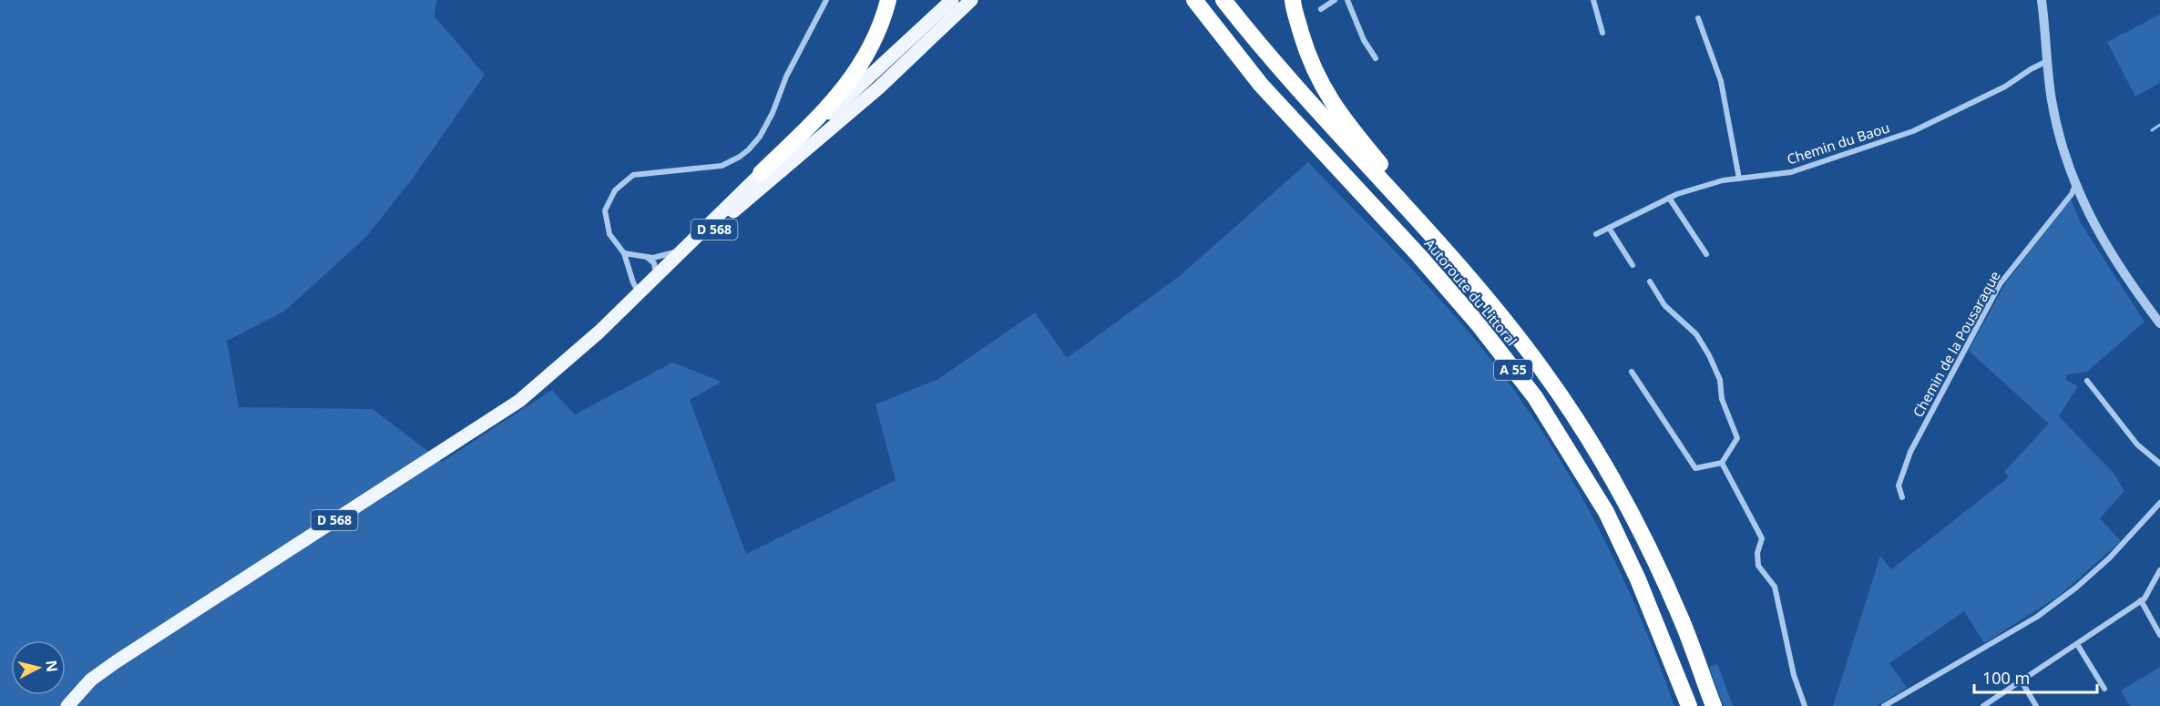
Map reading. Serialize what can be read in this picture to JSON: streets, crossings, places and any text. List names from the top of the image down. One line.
{"streets":{"highway":["Autoroute du Littoral","A 55"],"main road":["D 568"],"street":["Chemin du Baou","Chemin de la Pousaraque"]},"scale_bar":"100 m","north":"right"}
